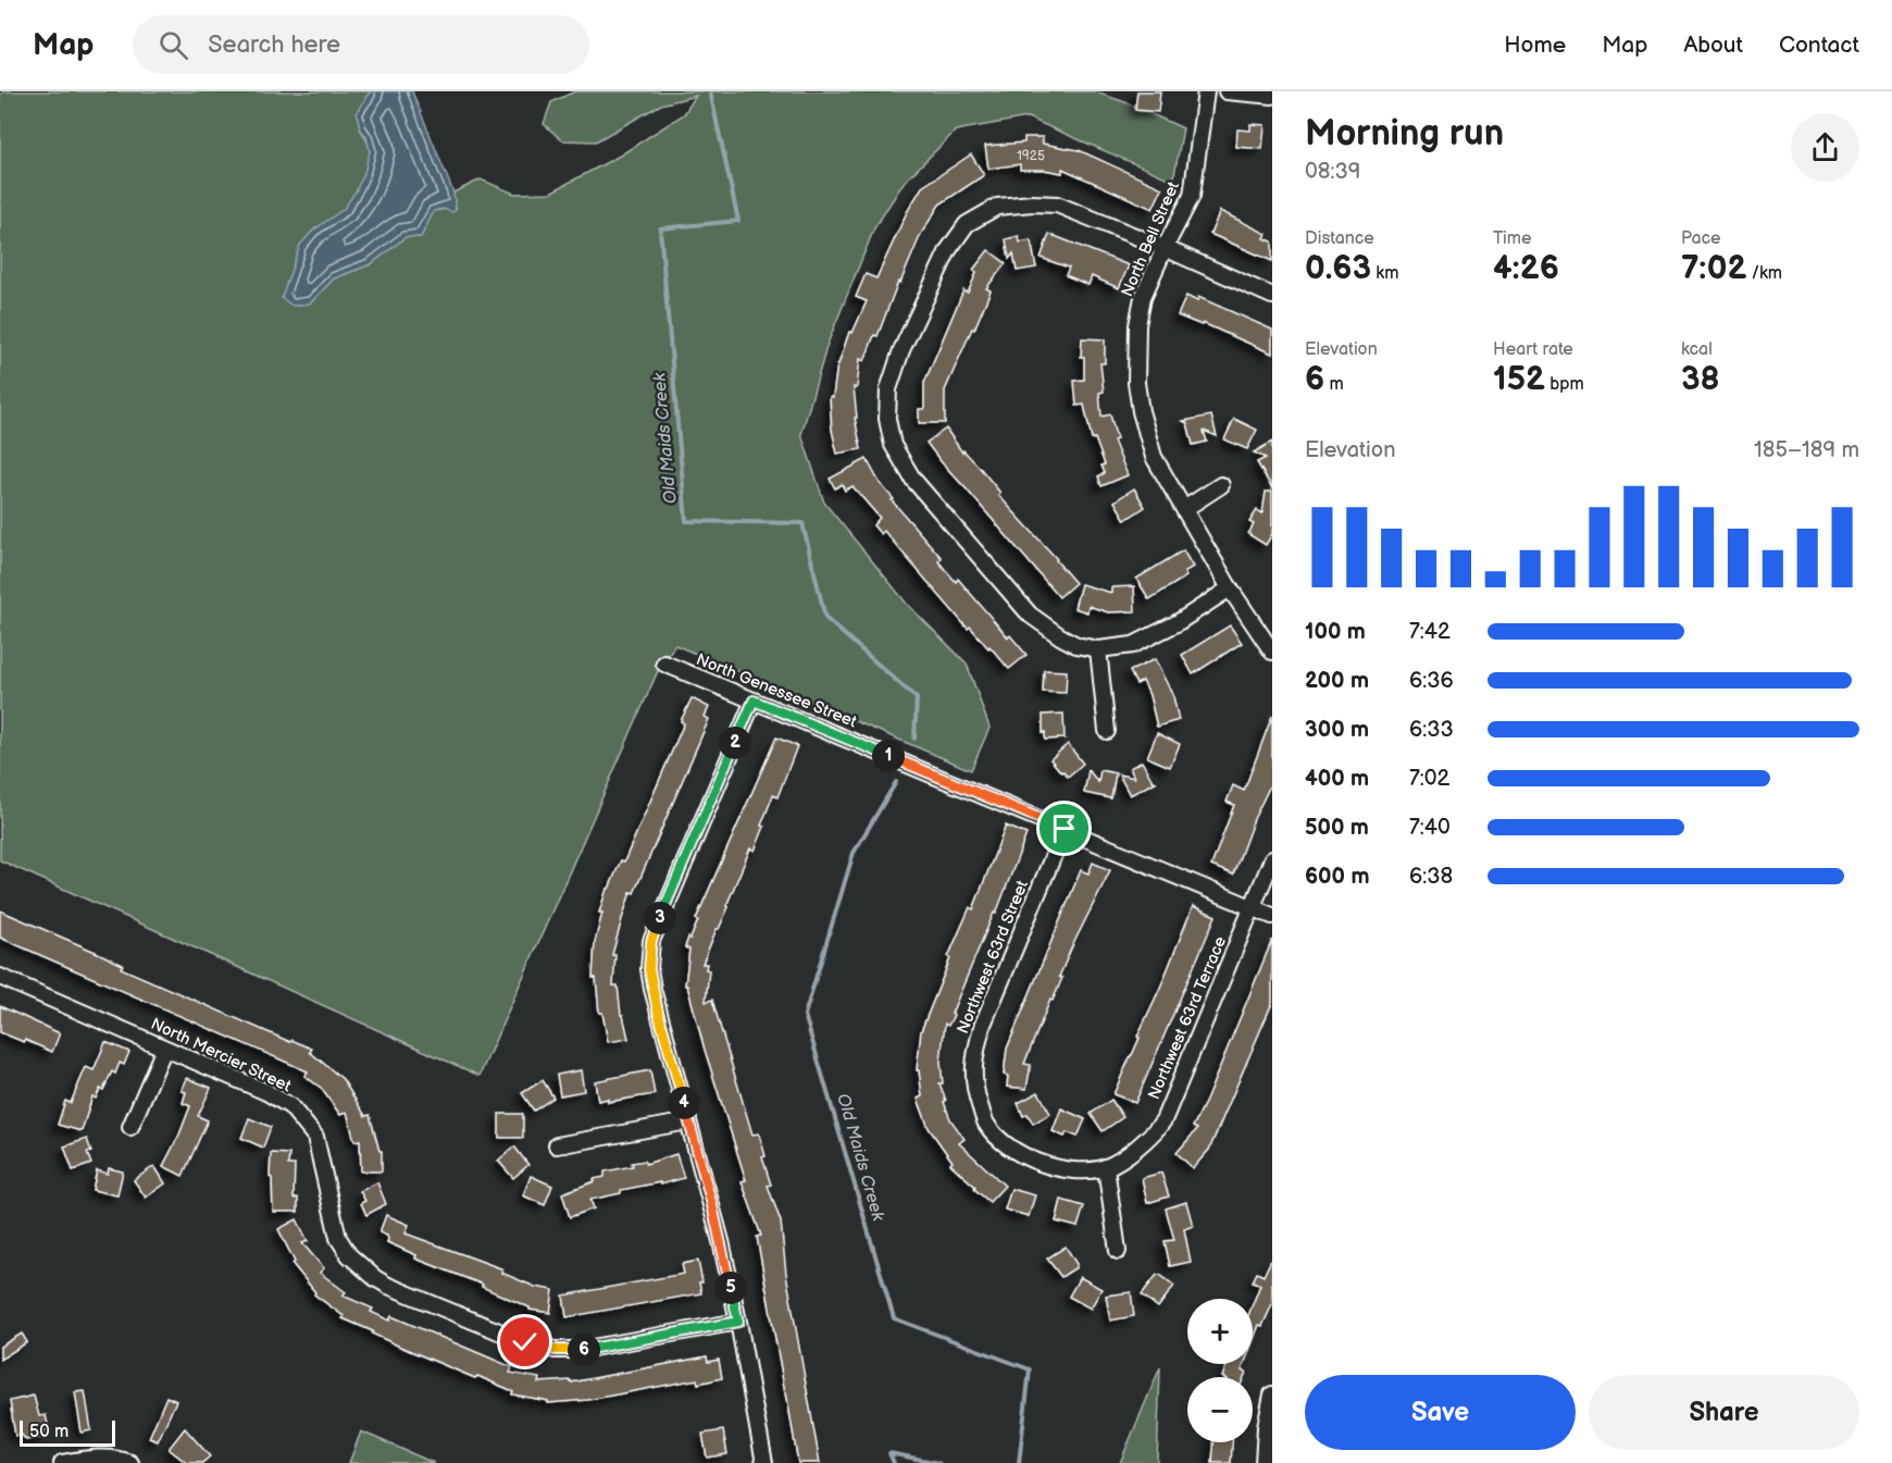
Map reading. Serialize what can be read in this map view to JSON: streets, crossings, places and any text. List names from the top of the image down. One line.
{"streets":{"street":["North Bell Street","North Genessee Street","Northwest 63rd Street","Northwest 63rd Terrace","North Mercier Street"]},"crossings":[["North Genessee Street","Northwest 63rd Street"],["North Genessee Street","Northwest 63rd Terrace"],["Northwest 63rd Street","Northwest 63rd Terrace"]],"water":["Old Maids Creek"],"house_numbers":["1925"],"scale_bar":"50 m","page":{"header":"Map","search":"Search here","nav":["Home","Map","About","Contact"],"heading":["Morning run","08:39"],"stats":[["Distance","0.63 km"],["Time","4:26"],["Pace","7:02 /km"],["Elevation","6 m"],["Heart rate","152 bpm"],["kcal","38"]],"chart":["Elevation","185–189 m"],"list":[{"name":"100 m","note":"7:42"},{"name":"200 m","note":"6:36"},{"name":"300 m","note":"6:33"},{"name":"400 m","note":"7:02"},{"name":"500 m","note":"7:40"},{"name":"600 m","note":"6:38"}],"pins":["2","1","3","4","5","6"],"map_buttons":["+","−"],"buttons":["Save","Share"],"scale":"50 m"}}
